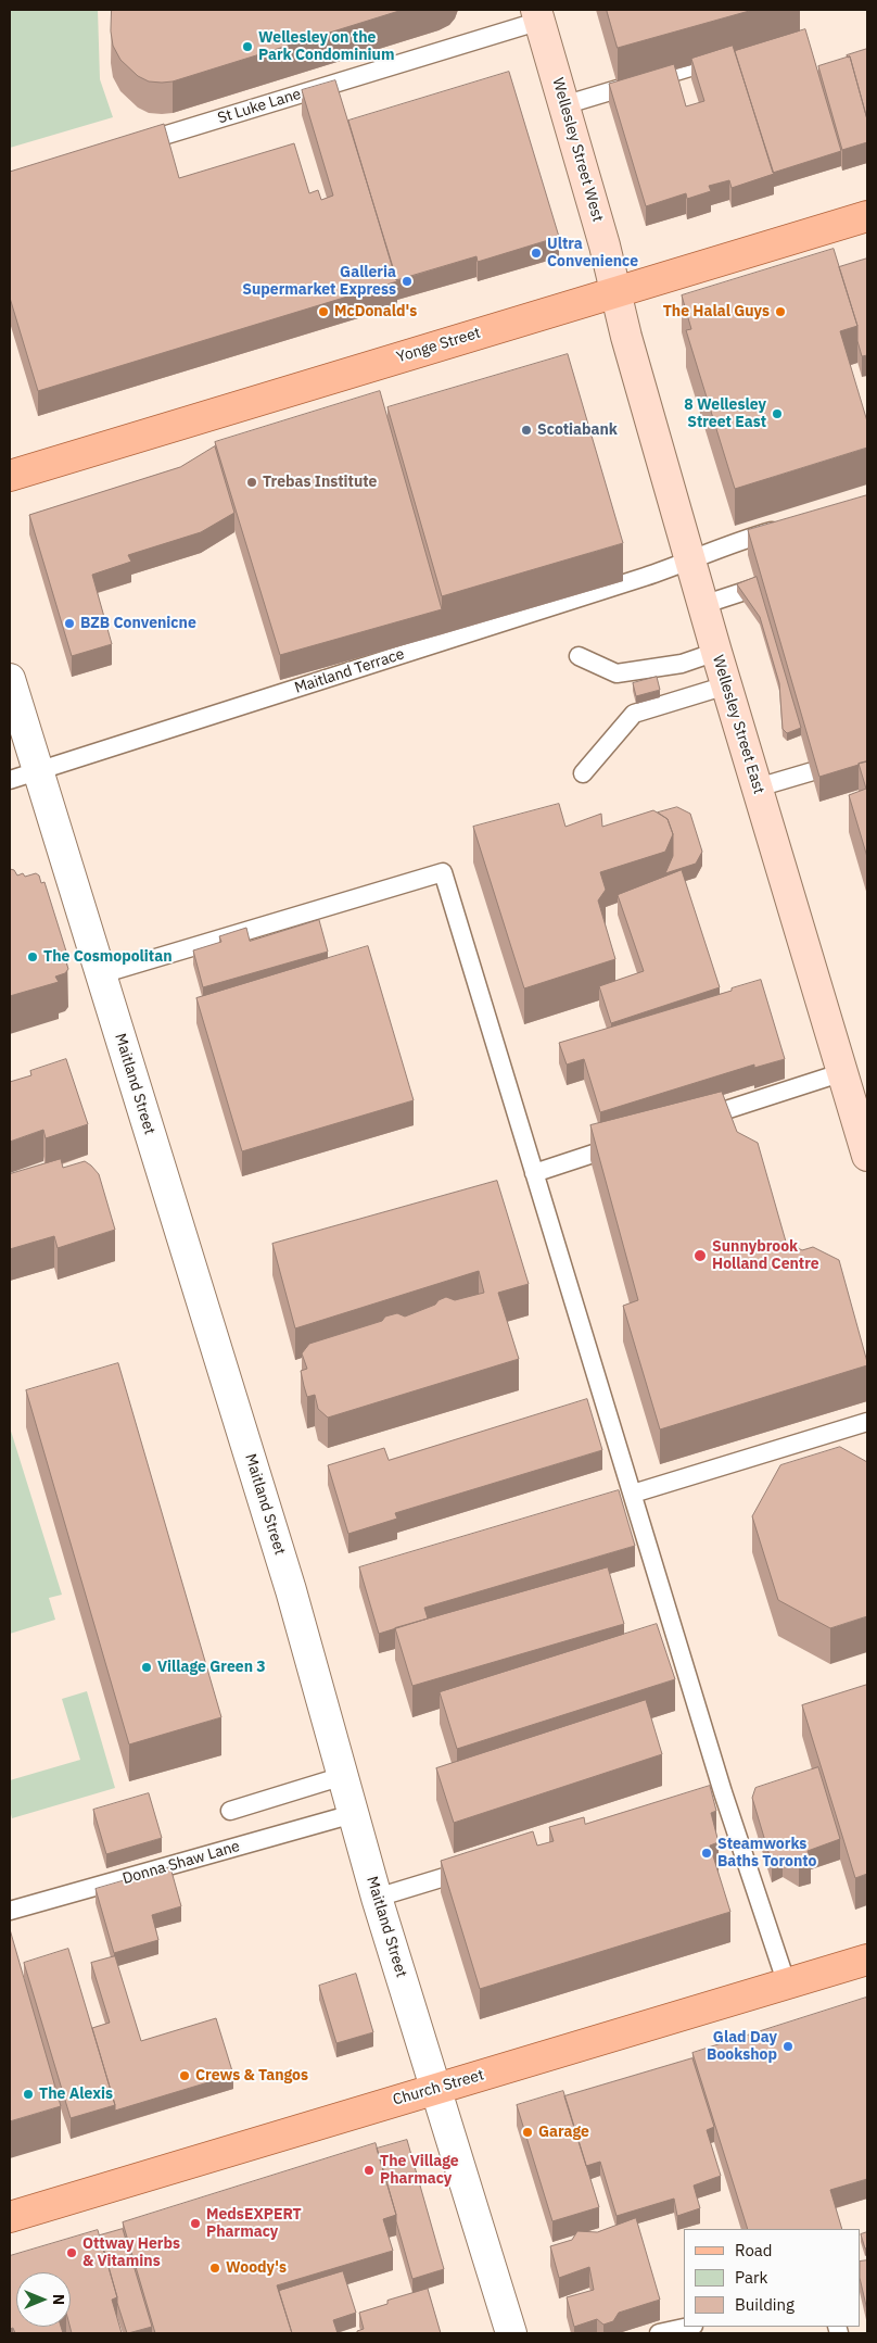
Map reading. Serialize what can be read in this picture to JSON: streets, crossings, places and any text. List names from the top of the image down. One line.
{"streets":{"main road":["Yonge Street","Church Street"],"street":["Wellesley Street West","Wellesley Street East","Maitland Street"],"lane":["St Luke Lane","Maitland Terrace","Donna Shaw Lane"]},"crossings":[["St Luke Lane","Wellesley Street West"],["Wellesley Street West","Yonge Street"],["Wellesley Street West","Wellesley Street East"],["Yonge Street","Wellesley Street East"],["Maitland Terrace","Wellesley Street East"],["Maitland Terrace","Maitland Street"],["Maitland Street","Donna Shaw Lane"],["Maitland Street","Church Street"]],"places":["Wellesley on the Park Condominium","Ultra Convenience","Galleria Supermarket Express","McDonald's","The Halal Guys","8 Wellesley Street East","Scotiabank","Trebas Institute","BZB Convenicne","The Cosmopolitan","Sunnybrook Holland Centre","Village Green 3","Steamworks Baths Toronto","Glad Day Bookshop","Crews & Tangos","The Alexis","Garage","The Village Pharmacy","MedsEXPERT Pharmacy","Ottway Herbs & Vitamins","Woody's"],"legend":["Road","Park","Building"],"north":"right"}
